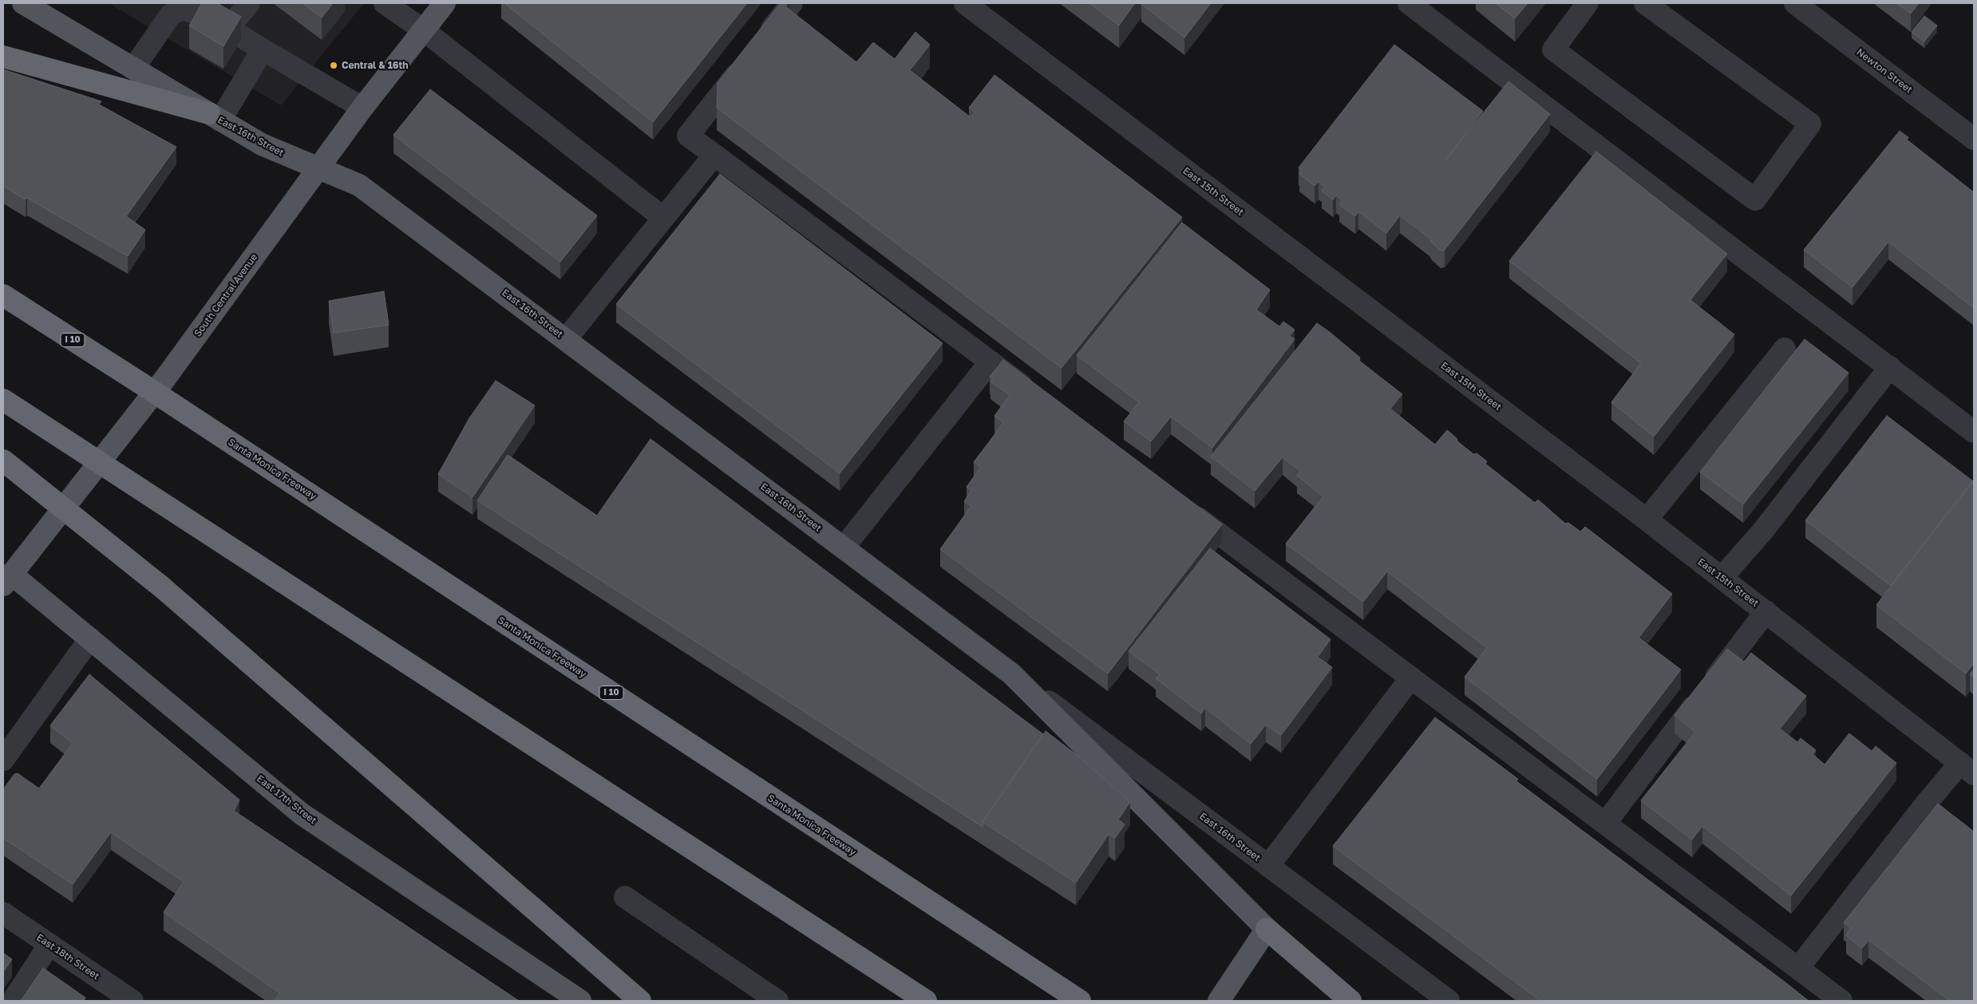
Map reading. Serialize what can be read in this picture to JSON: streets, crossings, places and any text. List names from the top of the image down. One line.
{"streets":{"highway":["I 10","Santa Monica Freeway"],"main road":["East 16th Street","South Central Avenue","East 17th Street"],"street":["Newton Street","East 15th Street","East 18th Street"]},"crossings":[["East 16th Street","South Central Avenue"],["South Central Avenue","East 17th Street"]],"places":["Central & 16th"]}
